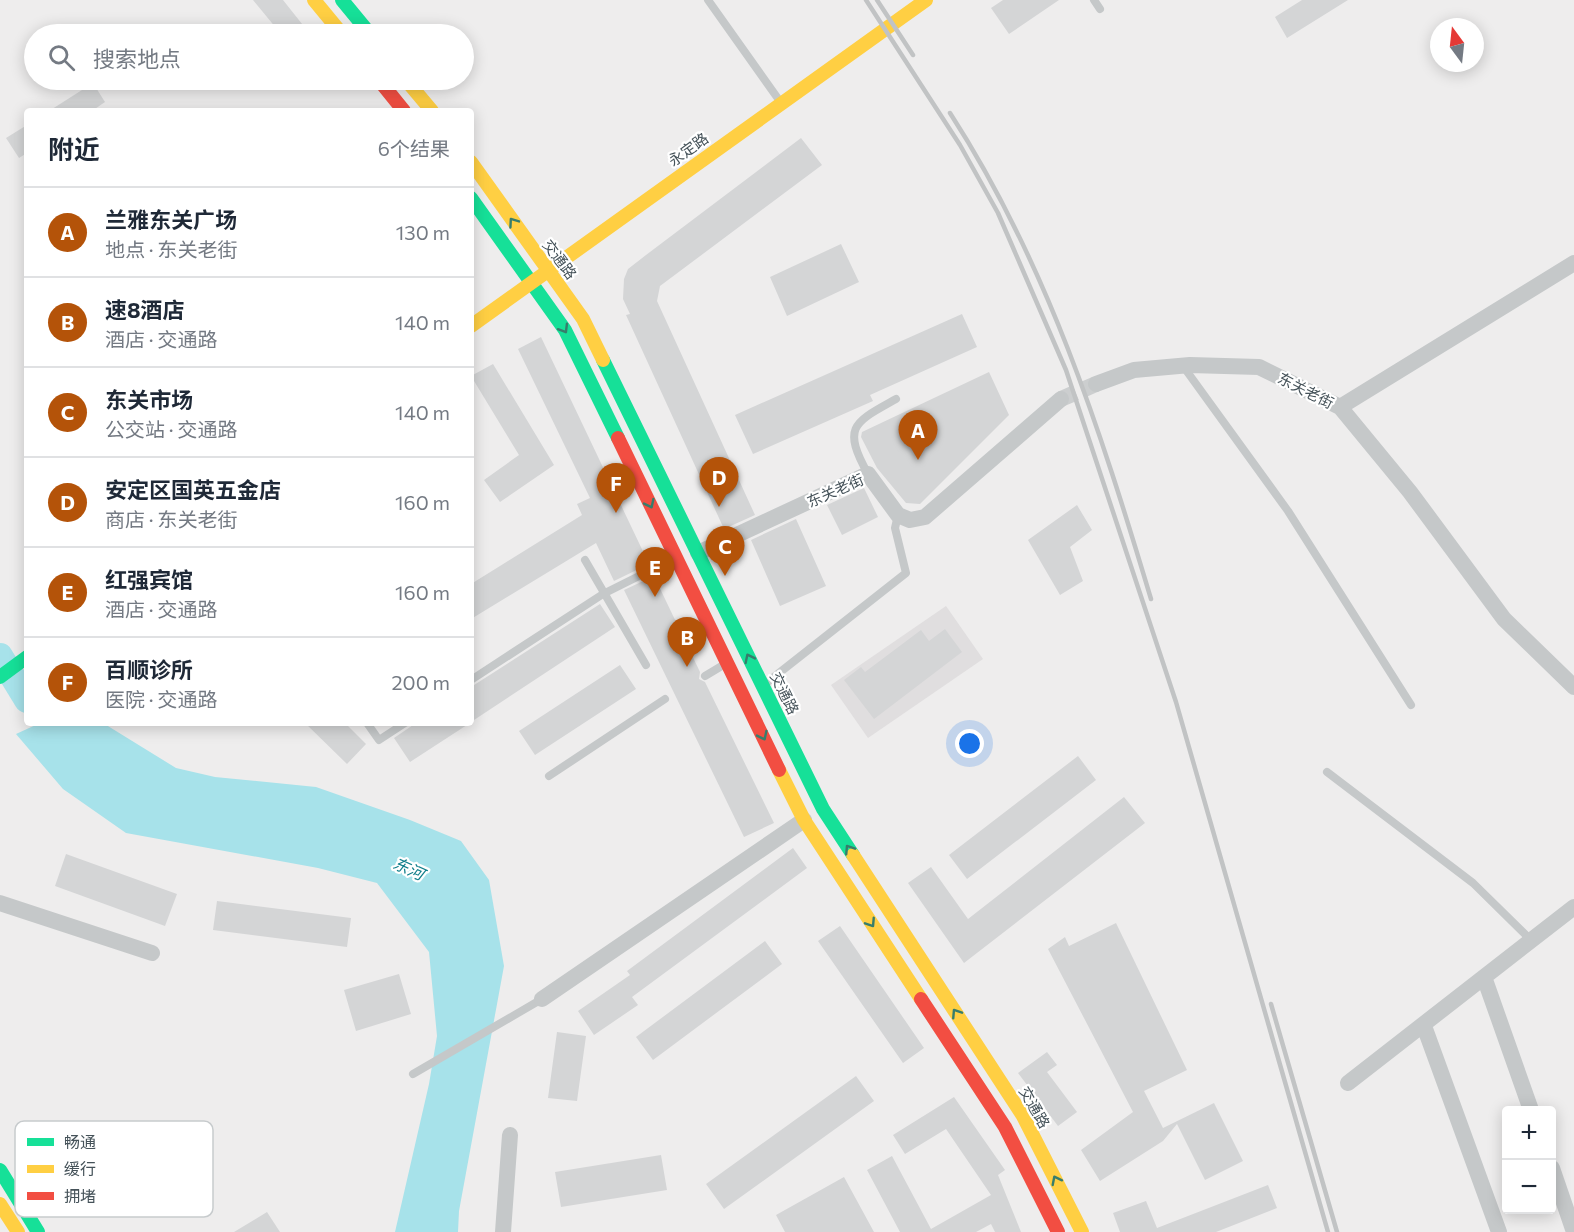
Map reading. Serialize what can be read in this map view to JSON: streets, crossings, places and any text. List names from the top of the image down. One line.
{"streets":{"main road":["永定路","交通路"],"street":["东关老街"]},"crossings":[["永定路","交通路"],["交通路","东关老街"]],"water":["东河"],"legend":["畅通","缓行","拥堵"],"north":"top","page":{"search":"搜索地点","heading":["附近","6个结果"],"list":[{"mark":"A","name":"兰雅东关广场","note":"地点 · 东关老街","value":"130 m"},{"mark":"B","name":"速8酒店","note":"酒店 · 交通路","value":"140 m"},{"mark":"C","name":"东关市场","note":"公交站 · 交通路","value":"140 m"},{"mark":"D","name":"安定区国英五金店","note":"商店 · 东关老街","value":"160 m"},{"mark":"E","name":"红强宾馆","note":"酒店 · 交通路","value":"160 m"},{"mark":"F","name":"百顺诊所","note":"医院 · 交通路","value":"200 m"}],"pins":["A","D","F","C","E","B"],"map_buttons":["+","−"]}}
